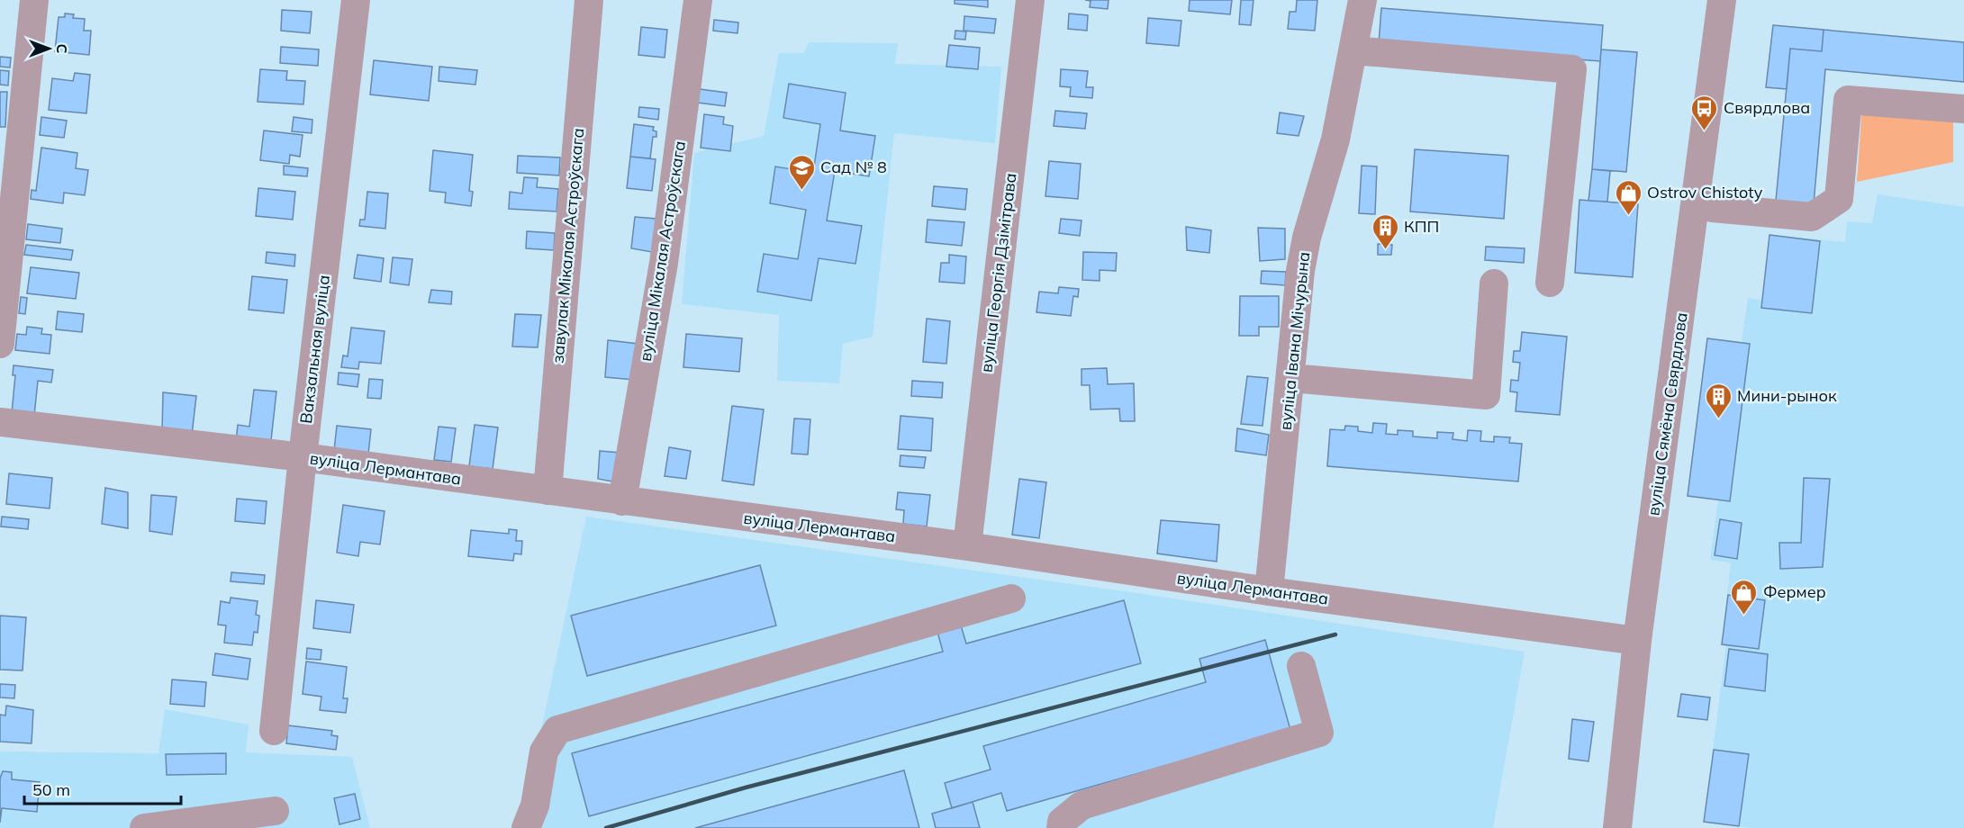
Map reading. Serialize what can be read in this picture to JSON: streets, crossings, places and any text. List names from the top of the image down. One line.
{"streets":{"street":["завулак Мікалая Астроўскага","вуліца Мікалая Астроўскага","вуліца Георгія Дзімітрава","вуліца Івана Мічурына","Вакзальная вуліца","вуліца Сямёна Свярдлова","вуліца Лермантава"]},"crossings":[["завулак Мікалая Астроўскага","вуліца Лермантава"],["вуліца Мікалая Астроўскага","вуліца Лермантава"],["вуліца Георгія Дзімітрава","вуліца Лермантава"],["вуліца Івана Мічурына","вуліца Лермантава"],["Вакзальная вуліца","вуліца Лермантава"],["вуліца Сямёна Свярдлова","вуліца Лермантава"]],"places":{"bus stop":["Свярдлова"],"school or university":["Сад № 8"],"shop":["Ostrov Chistoty","Фермер"],"building":["КПП","Мини-рынок"]},"scale_bar":"50 m","north":"right"}
